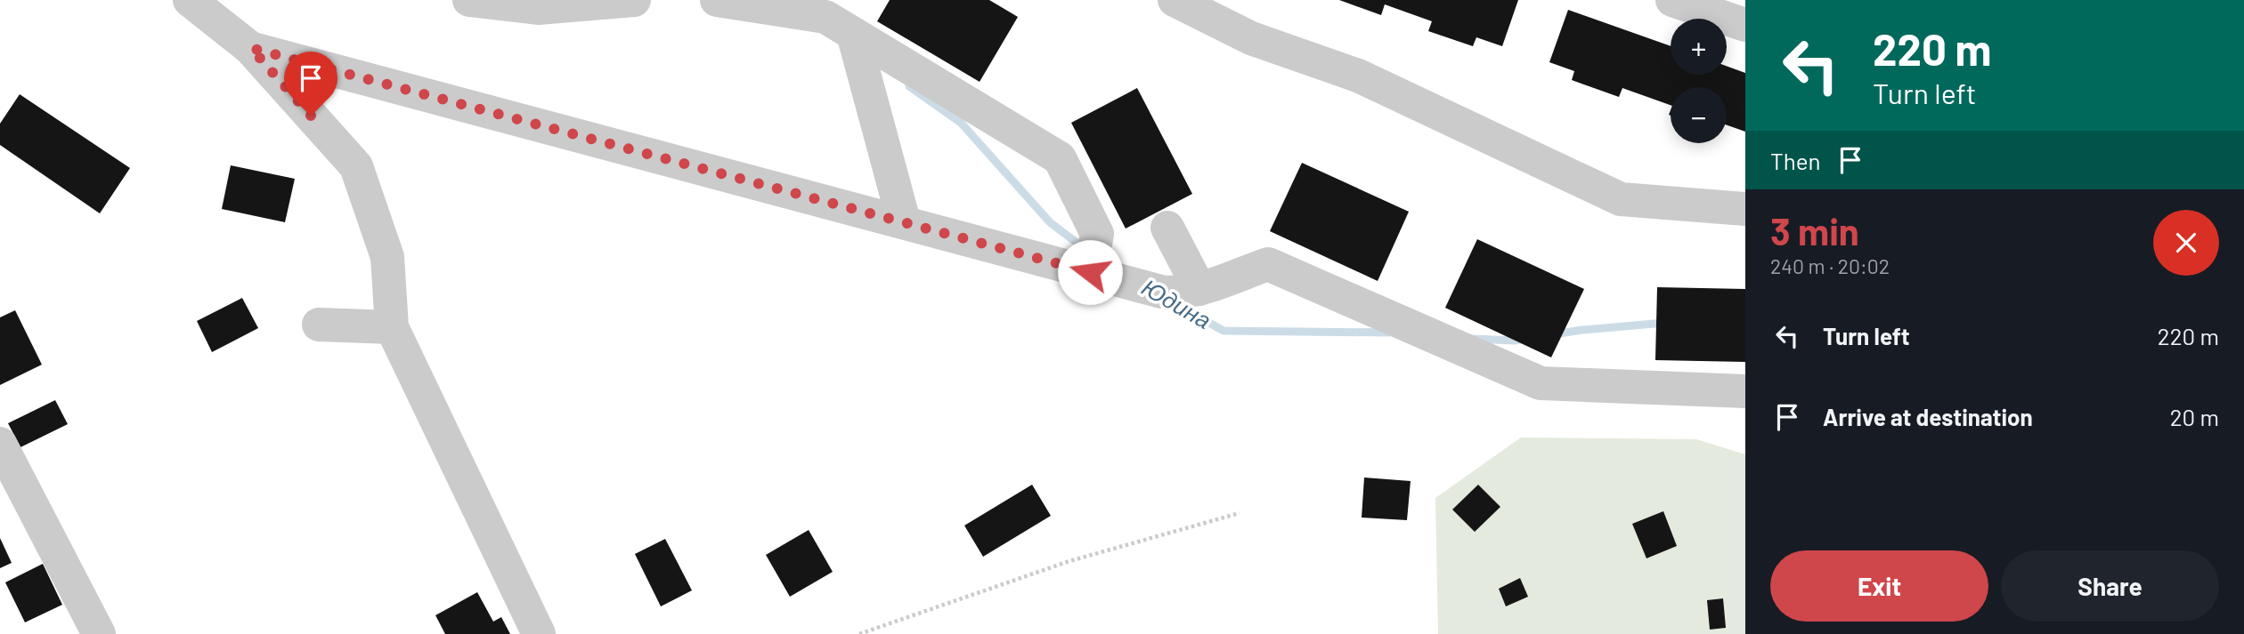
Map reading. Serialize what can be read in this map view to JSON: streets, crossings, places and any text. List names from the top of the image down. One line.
{"water":["Юдина"],"page":{"turn":["220 m","Turn left"],"map_buttons":["+","−"],"then":"Then","heading":["3 min","240 m · 20:02"],"list":[{"name":"Turn left","value":"220 m"},{"name":"Arrive at destination","value":"20 m"}],"buttons":["Exit","Share"]}}
